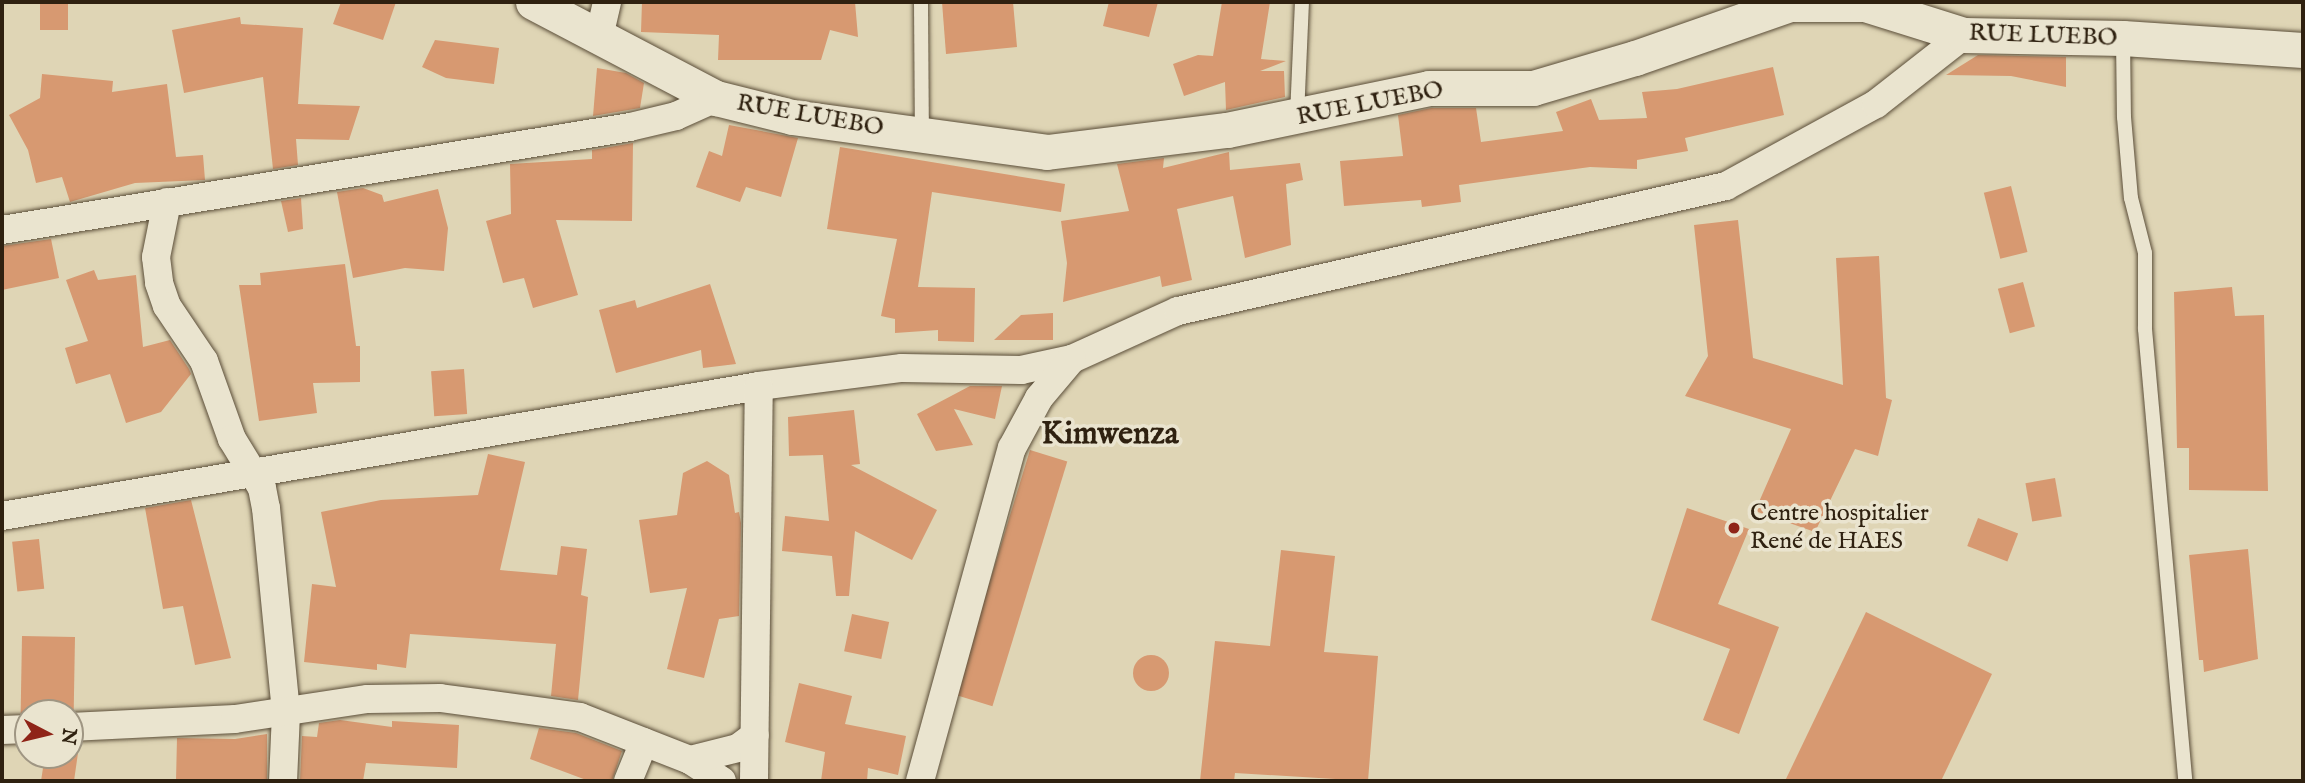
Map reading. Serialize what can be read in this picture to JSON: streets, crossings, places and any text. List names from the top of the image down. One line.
{"streets":{"street":["RUE LUEBO"]},"districts":["Kimwenza"],"places":["Centre hospitalier René de HAES"],"north":"right"}
